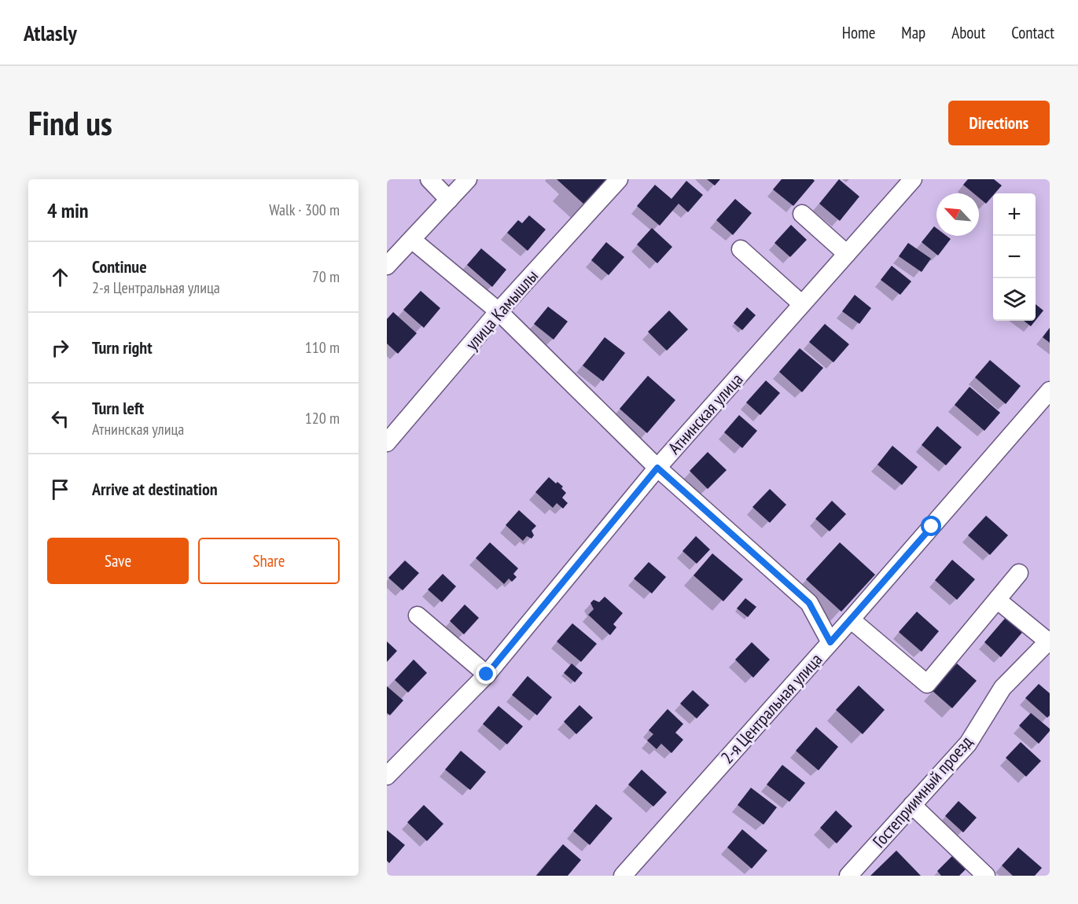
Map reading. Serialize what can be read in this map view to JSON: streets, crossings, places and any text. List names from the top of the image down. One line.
{"streets":{"street":["улица Камышлы","Атнинская улица","2-я Центральная улица","Гостеприимный проезд"]},"north":"top left","page":{"header":"Atlasly","nav":["Home","Map","About","Contact"],"buttons":["Directions",["Save","Share"]],"title":"Find us","heading":["4 min","Walk · 300 m"],"map_buttons":["+","−"],"list":[["Continue","2-я Центральная улица","70 m"],["Turn right","110 m"],["Turn left","Атнинская улица","120 m"],"Arrive at destination"]}}
